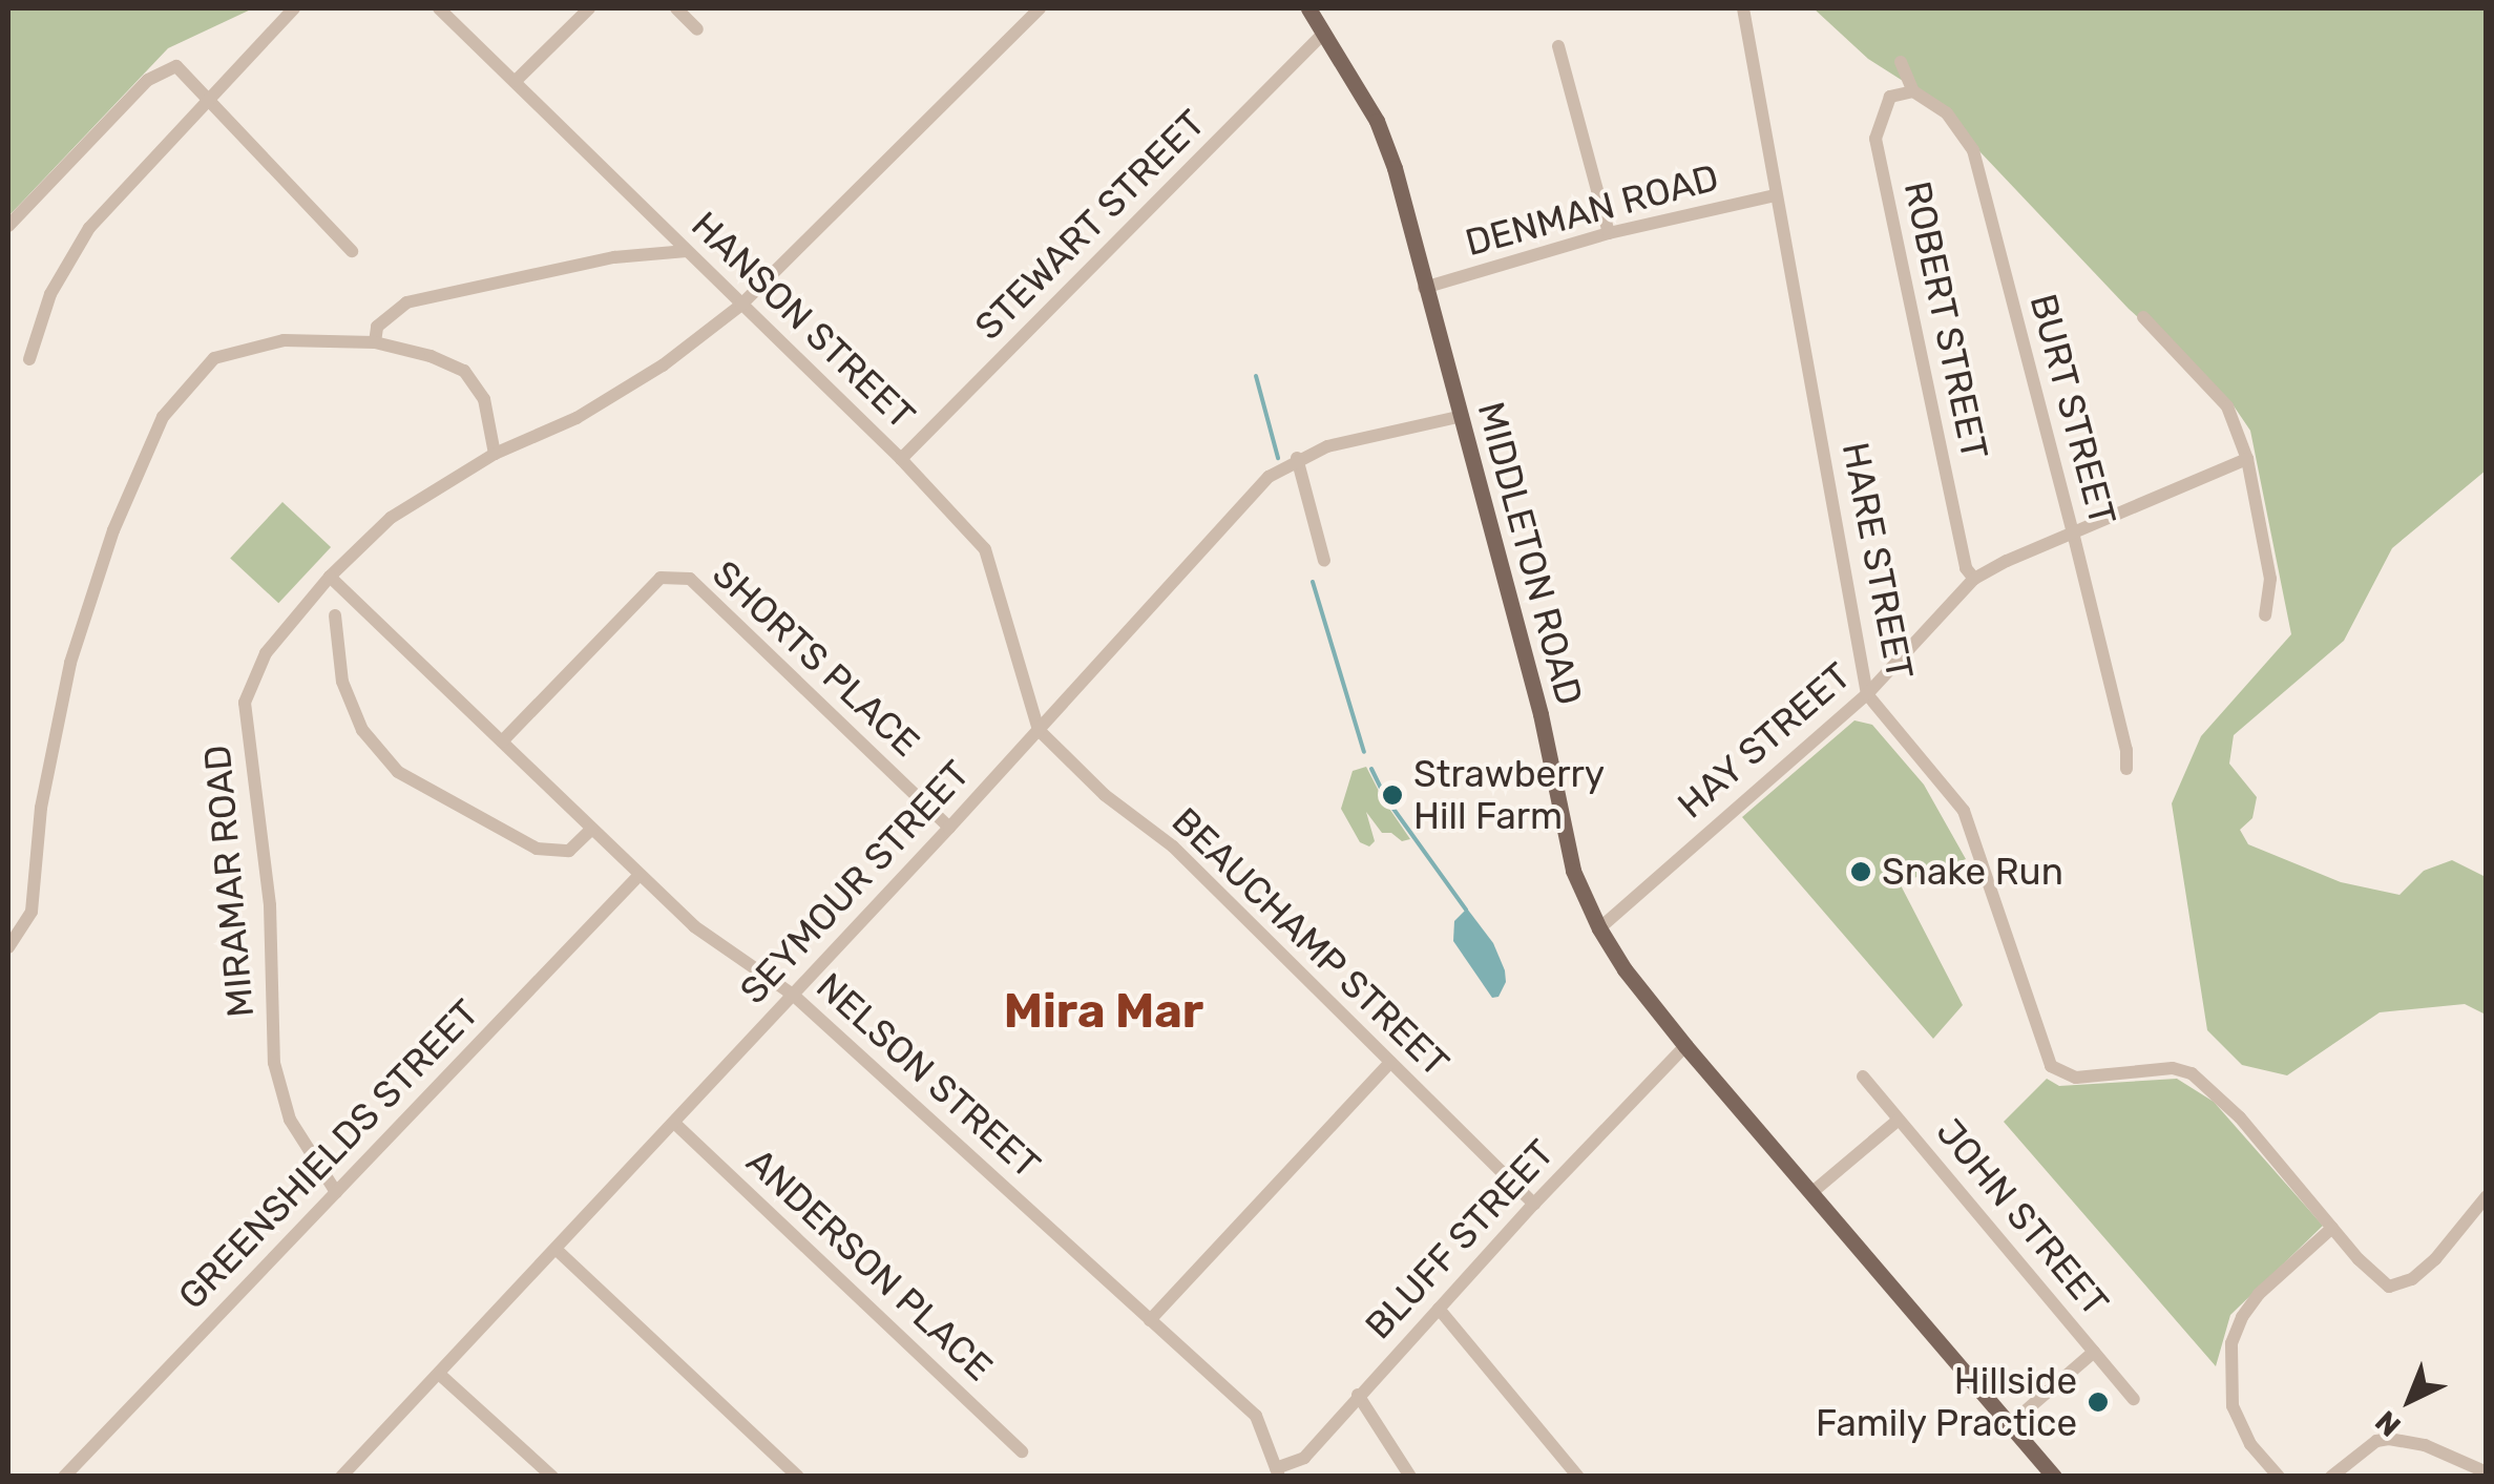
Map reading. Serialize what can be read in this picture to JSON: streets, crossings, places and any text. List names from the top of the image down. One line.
{"streets":{"main road":["MIDDLETON ROAD"],"street":["DENMAN ROAD","STEWART STREET","HANSON STREET","ROBERT STREET","BURT STREET","HARE STREET","SHORTS PLACE","HAY STREET","MIRAMAR ROAD","SEYMOUR STREET","BEAUCHAMP STREET","NELSON STREET","GREENSHIELDS STREET","JOHN STREET","BLUFF STREET","ANDERSON PLACE"]},"crossings":[["DENMAN ROAD","MIDDLETON ROAD"],["DENMAN ROAD","HARE STREET"],["STEWART STREET","HANSON STREET"],["STEWART STREET","MIDDLETON ROAD"],["HANSON STREET","MIRAMAR ROAD"],["HANSON STREET","SEYMOUR STREET"],["HANSON STREET","BEAUCHAMP STREET"],["ROBERT STREET","BURT STREET"],["ROBERT STREET","HAY STREET"],["BURT STREET","HAY STREET"],["MIDDLETON ROAD","HAY STREET"],["MIDDLETON ROAD","SEYMOUR STREET"],["MIDDLETON ROAD","BLUFF STREET"],["HARE STREET","HAY STREET"],["SHORTS PLACE","SEYMOUR STREET"],["SHORTS PLACE","NELSON STREET"],["MIRAMAR ROAD","NELSON STREET"],["MIRAMAR ROAD","GREENSHIELDS STREET"],["SEYMOUR STREET","BEAUCHAMP STREET"],["SEYMOUR STREET","NELSON STREET"],["SEYMOUR STREET","ANDERSON PLACE"],["BEAUCHAMP STREET","BLUFF STREET"],["NELSON STREET","GREENSHIELDS STREET"],["NELSON STREET","BLUFF STREET"]],"districts":["Mira Mar"],"places":["Strawberry Hill Farm","Snake Run","Hillside Family Practice"],"north":"bottom left"}
